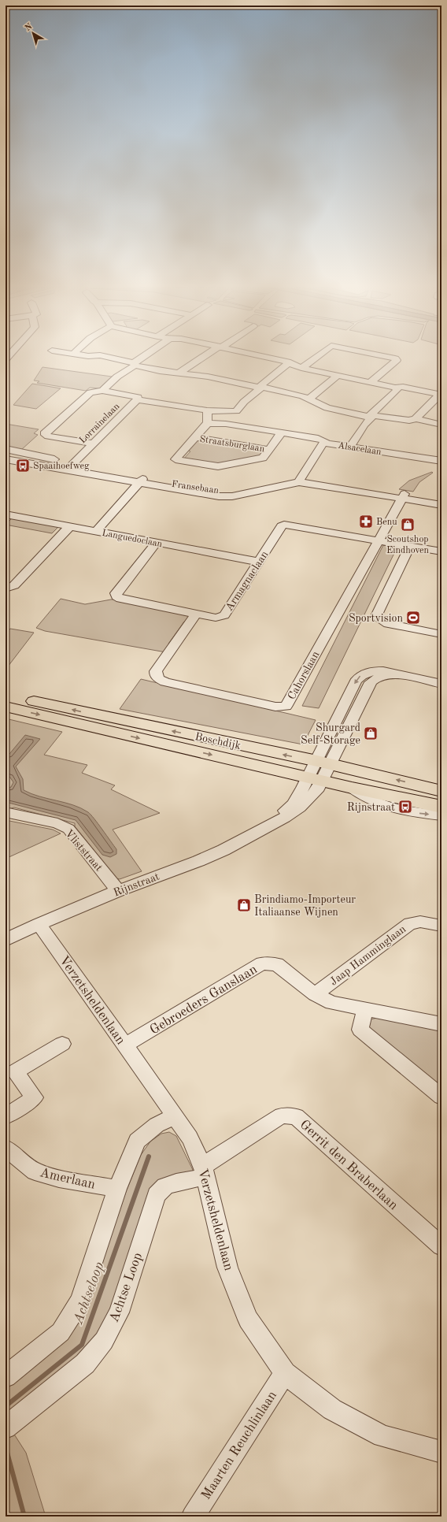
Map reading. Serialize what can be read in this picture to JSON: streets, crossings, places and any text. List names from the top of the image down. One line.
{"streets":{"main road":["Boschdijk"],"street":["Lorrainelaan","Straatsburglaan","Alsacelaan","Fransebaan","Languedoclaan","Armagnaclaan","Cahorslaan","Vliststraat","Rijnstraat","Jaap Hamminglaan","Gebroeders Ganslaan","Verzetsheldenlaan","Gerrit den Braberlaan","Amerlaan","Achtse Loop","Maarten Reuchlinlaan"]},"crossings":[["Lorrainelaan","Fransebaan"],["Straatsburglaan","Alsacelaan"],["Alsacelaan","Fransebaan"],["Fransebaan","Cahorslaan"],["Languedoclaan","Armagnaclaan"],["Armagnaclaan","Cahorslaan"],["Boschdijk","Rijnstraat"],["Vliststraat","Rijnstraat"],["Rijnstraat","Verzetsheldenlaan"],["Jaap Hamminglaan","Gebroeders Ganslaan"],["Gebroeders Ganslaan","Verzetsheldenlaan"],["Verzetsheldenlaan","Gerrit den Braberlaan"],["Verzetsheldenlaan","Achtse Loop"],["Verzetsheldenlaan","Maarten Reuchlinlaan"],["Gerrit den Braberlaan","Achtse Loop"]],"water":["Achtseloop"],"places":{"bus stop":["Spaaihoefweg","Rijnstraat"],"pharmacy":["Benu"],"shop":["Scoutshop Eindhoven","Shurgard Self-Storage","Brindiamo-Importeur Italiaanse Wijnen"],"sports":["Sportvision"]},"north":"top left"}
